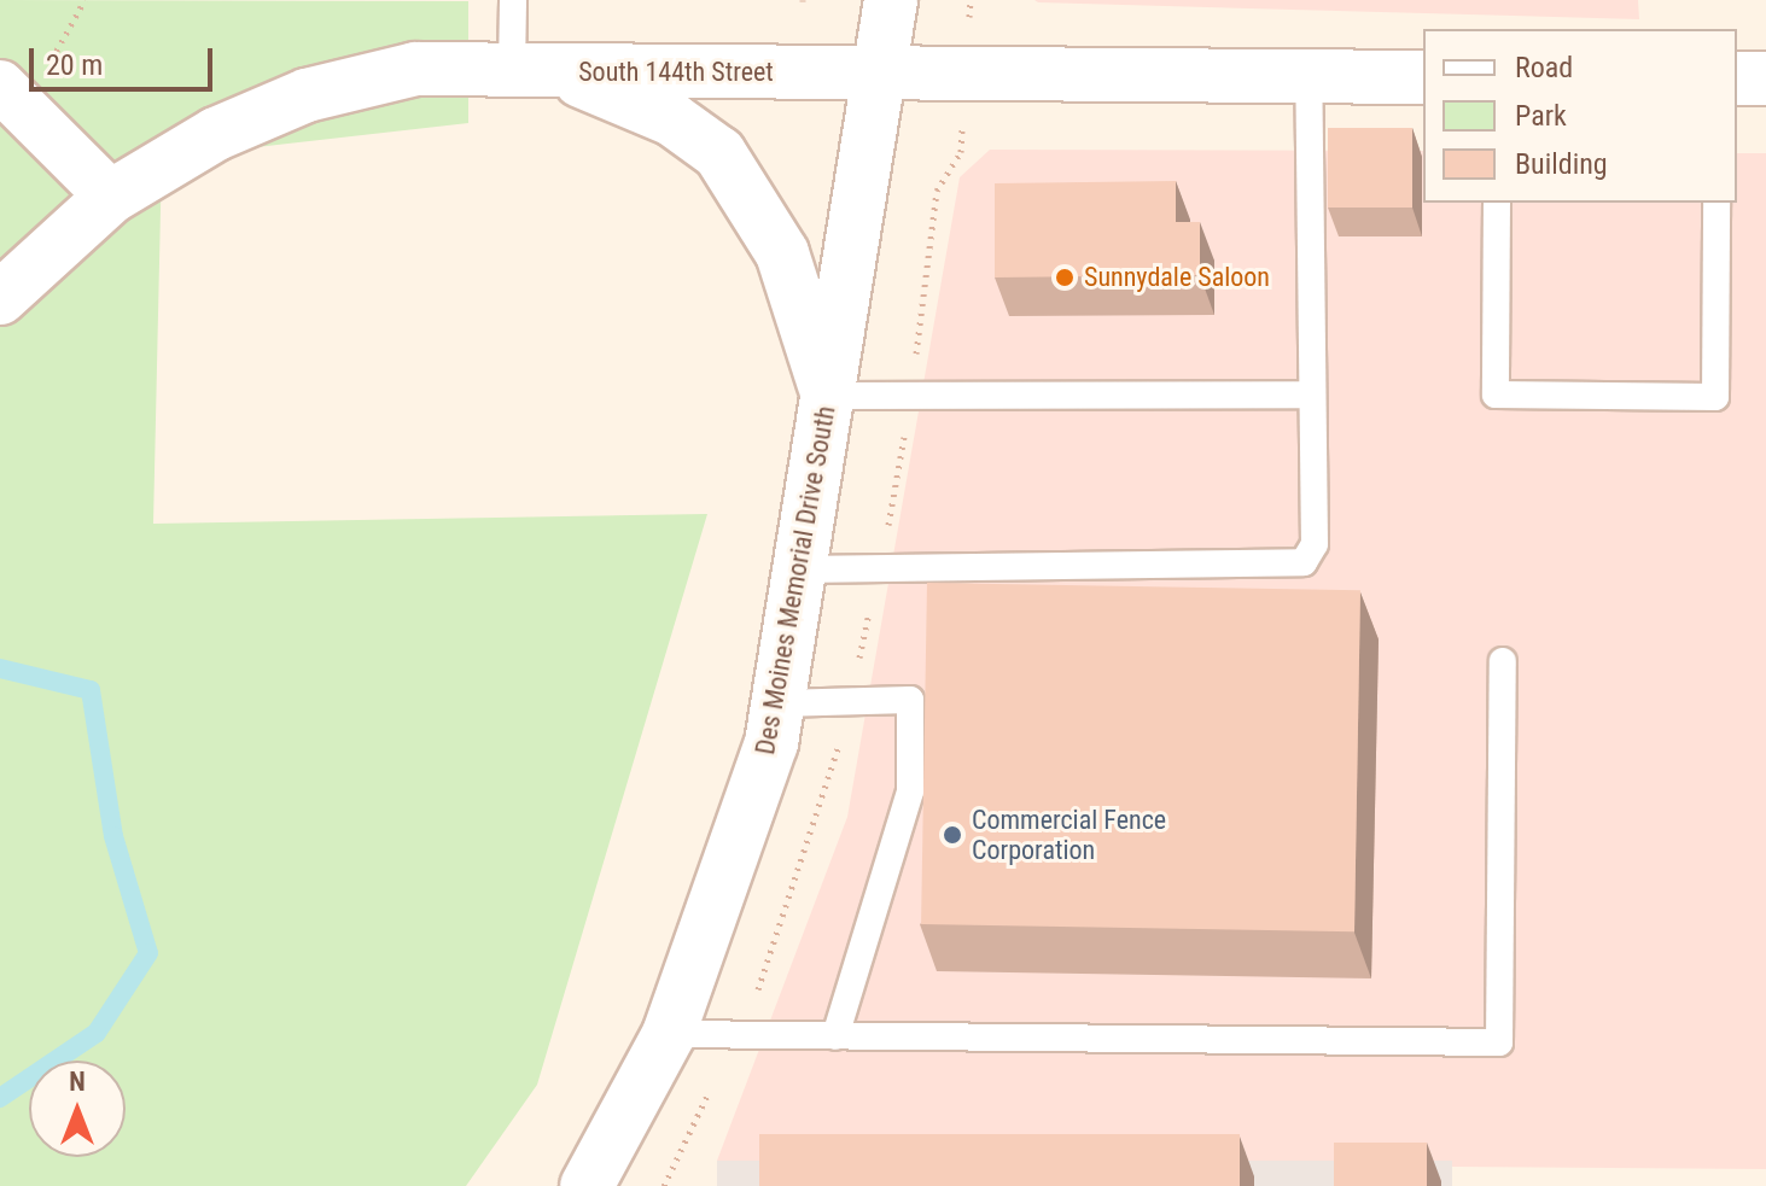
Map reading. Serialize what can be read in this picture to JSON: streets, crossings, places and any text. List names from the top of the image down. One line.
{"streets":{"main road":["South 144th Street","Des Moines Memorial Drive South"]},"crossings":[["South 144th Street","Des Moines Memorial Drive South"]],"places":["Sunnydale Saloon","Commercial Fence Corporation"],"legend":["Road","Park","Building"],"scale_bar":"20 m","north":"top"}
